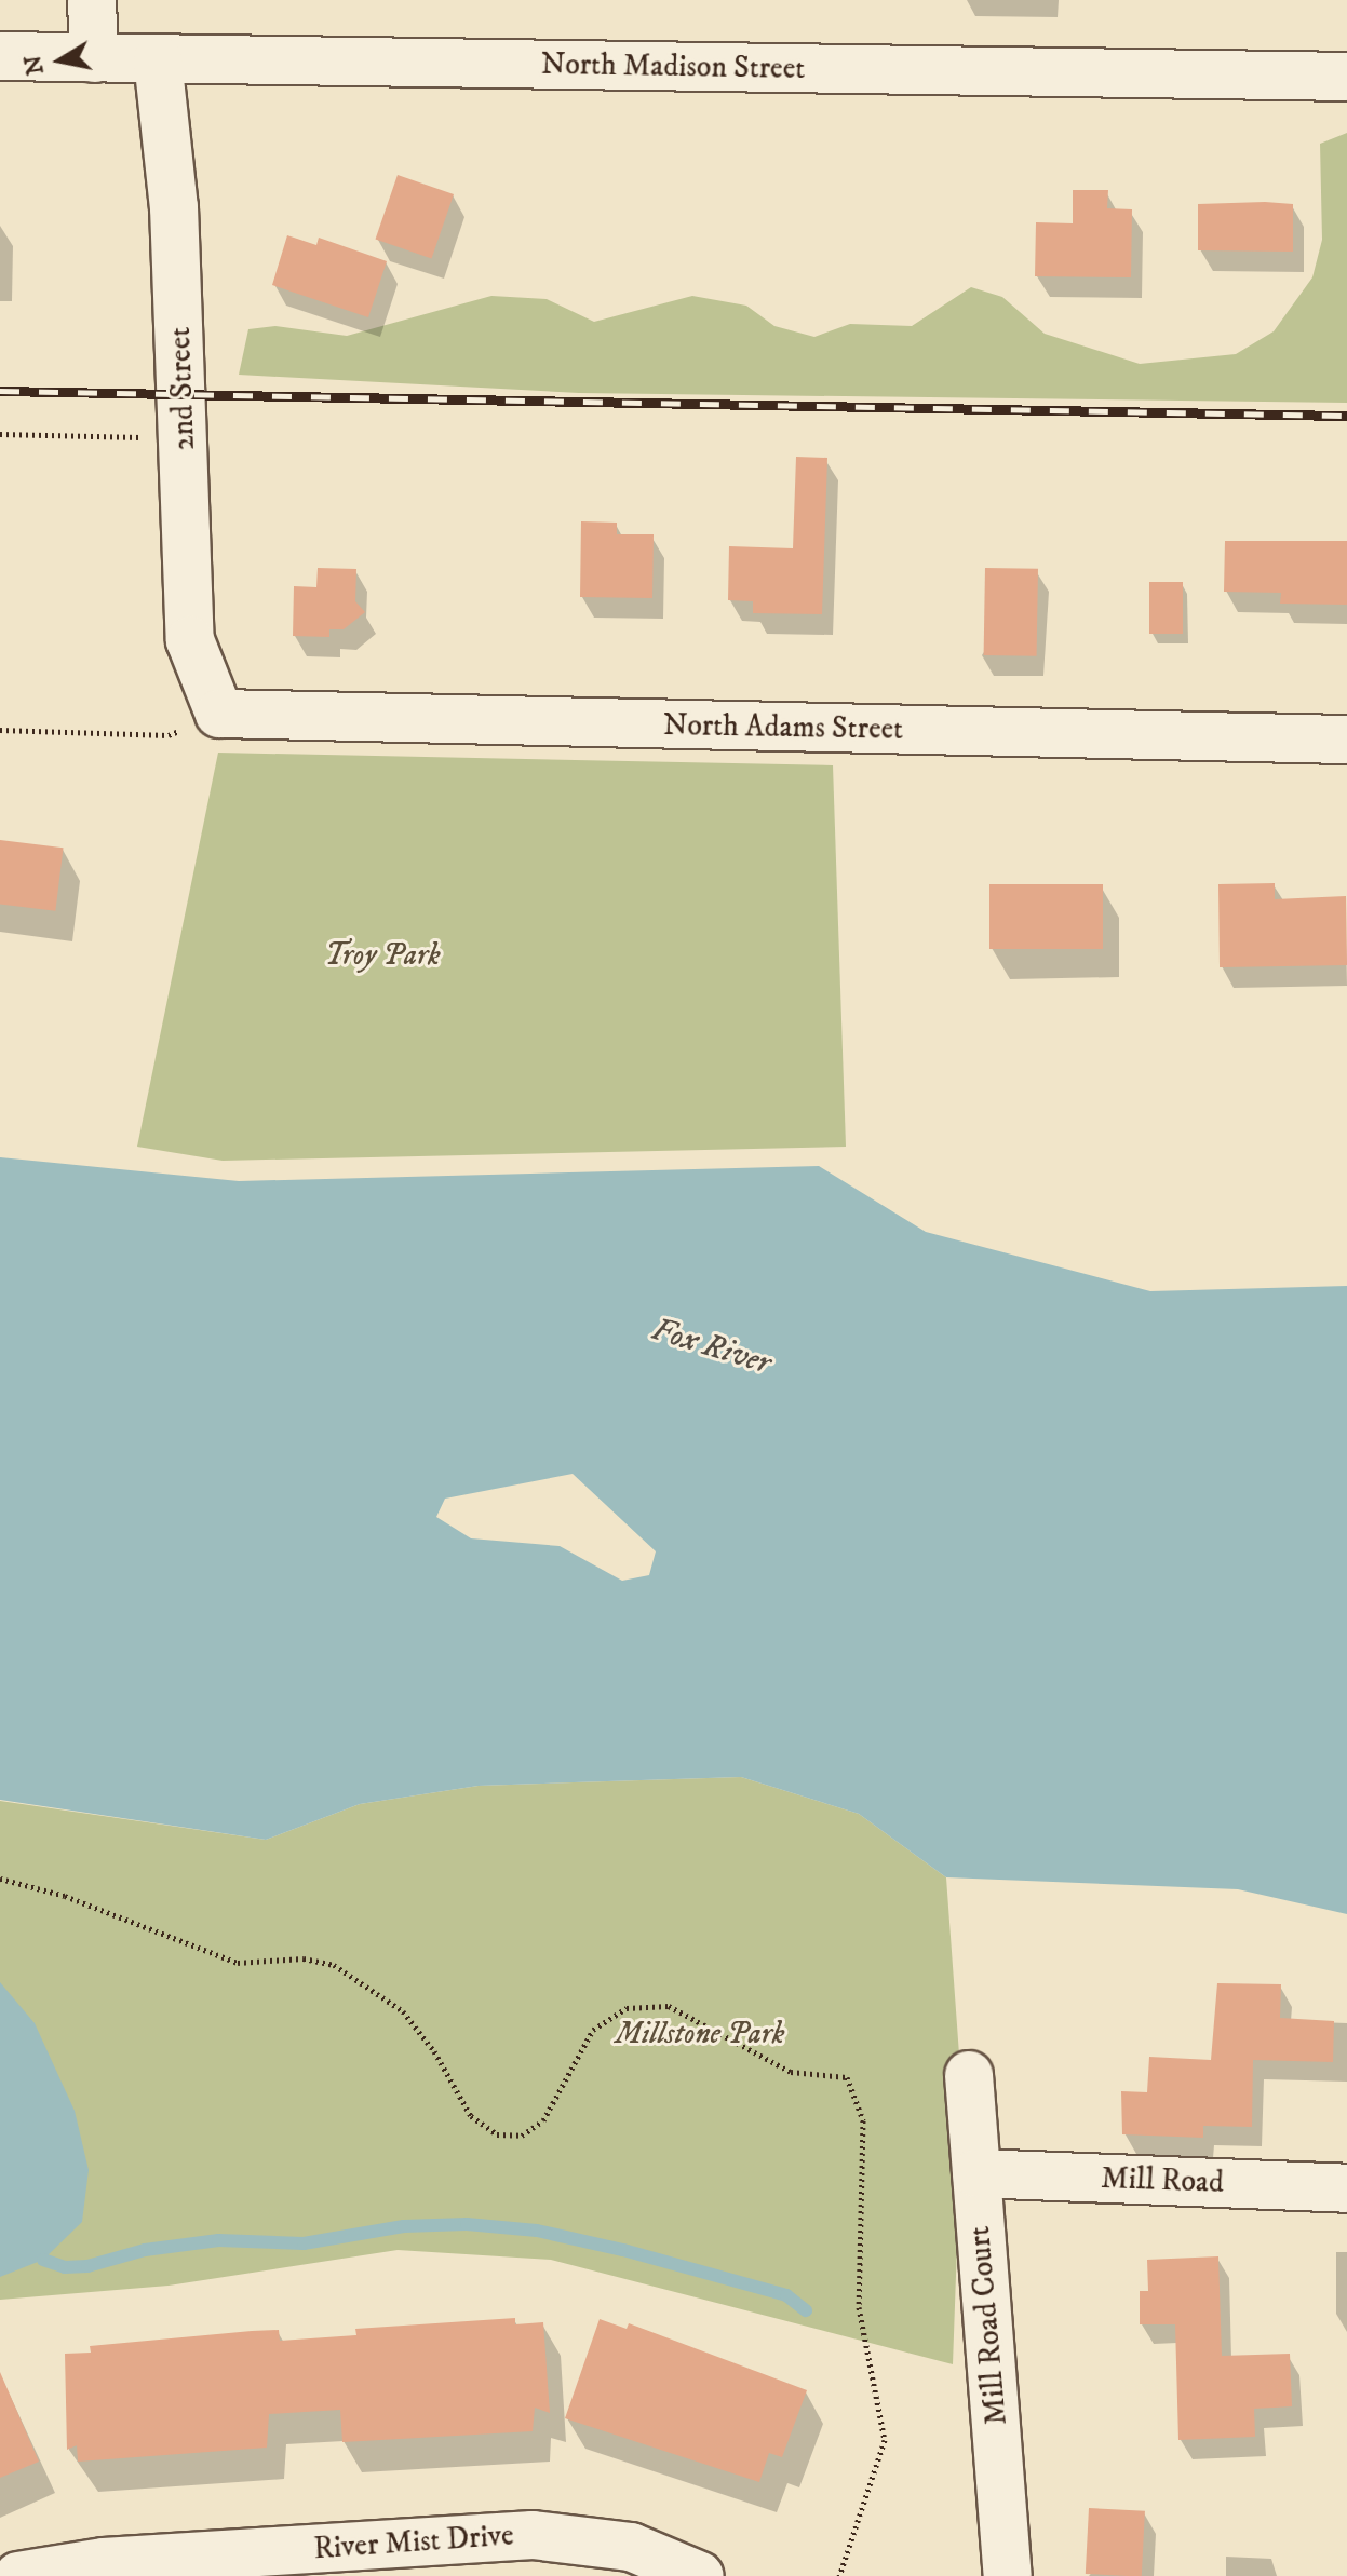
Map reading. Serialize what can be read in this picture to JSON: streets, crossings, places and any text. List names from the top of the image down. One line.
{"streets":{"street":["North Madison Street","2nd Street","North Adams Street","Mill Road","Mill Road Court","River Mist Drive"]},"crossings":[["North Madison Street","2nd Street"],["2nd Street","North Adams Street"],["Mill Road","Mill Road Court"]],"water":["Fox River"],"parks":["Troy Park","Millstone Park"],"north":"left"}
